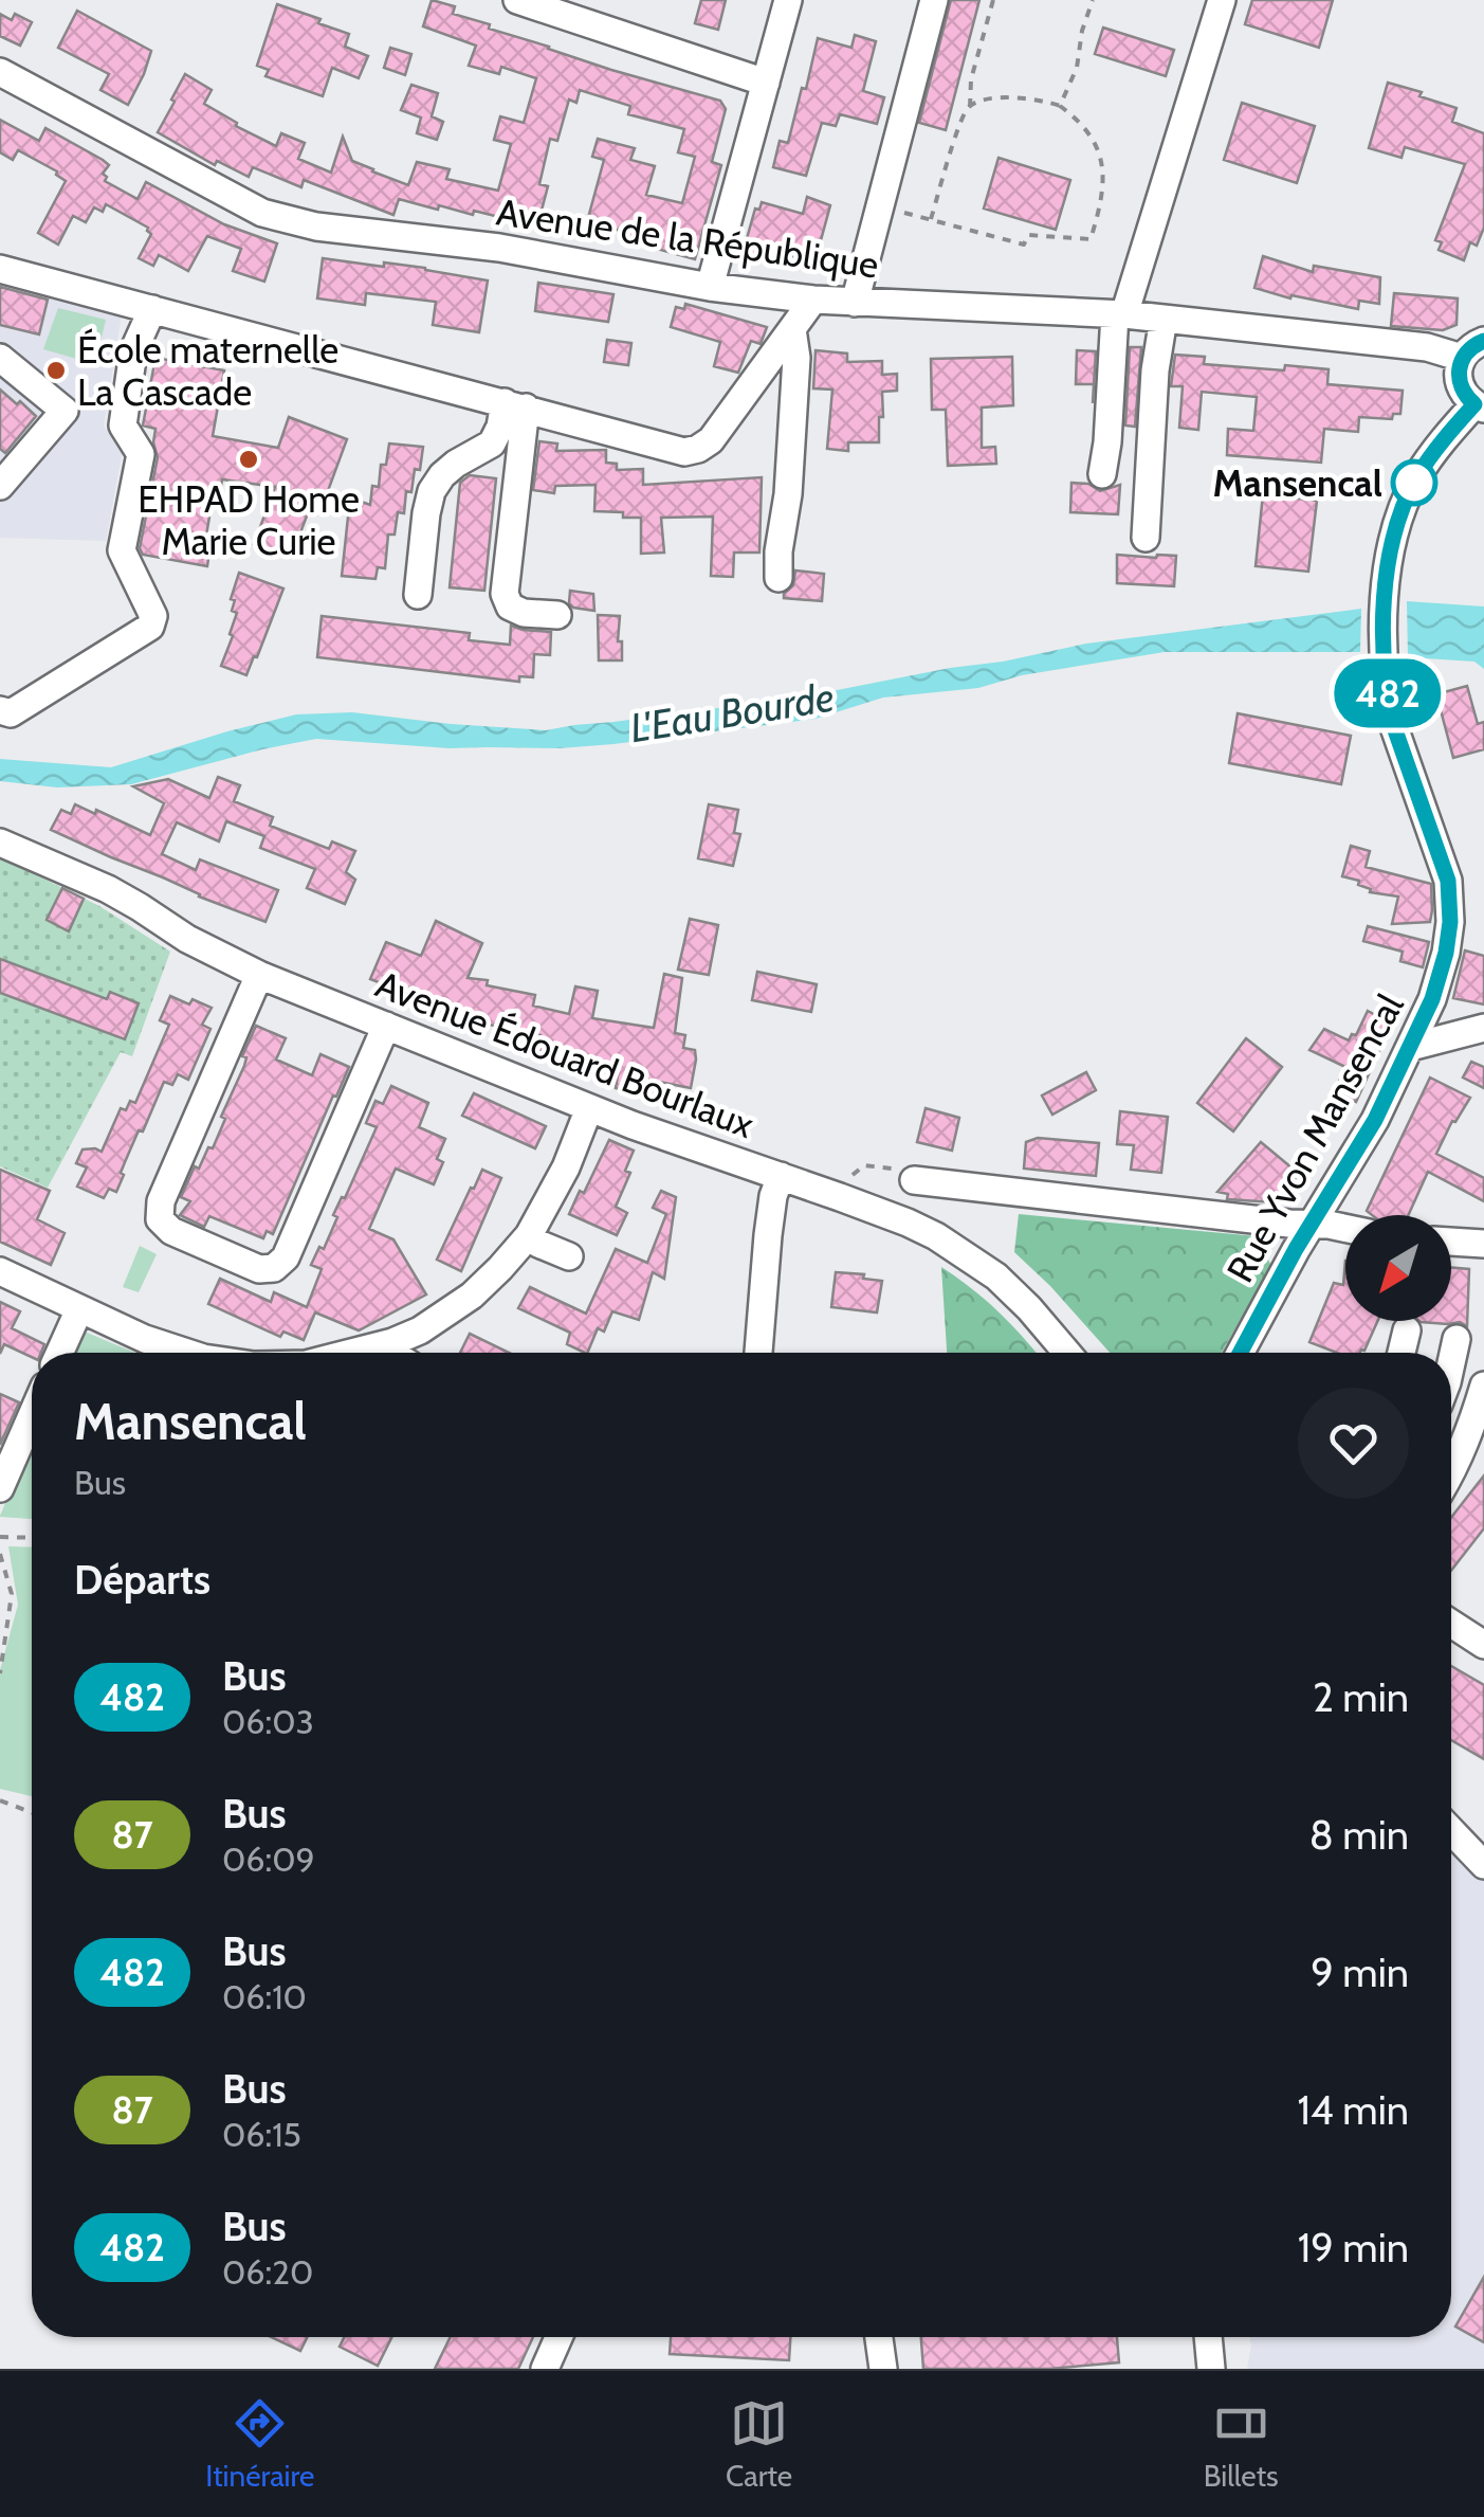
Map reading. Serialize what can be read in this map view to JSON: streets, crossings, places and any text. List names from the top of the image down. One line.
{"streets":{"street":["Avenue de la République","Avenue Édouard Bourlaux","Rue Yvon Mansencal"]},"water":["L'Eau Bourde"],"places":["École maternelle La Cascade","EHPAD Home Marie Curie","Mansencal"],"lines":["bus line 482"],"north":"bottom left","page":{"on_map":"482","heading":[["Mansencal","Bus"],"Départs"],"list":[{"mark":"482","name":"Bus","note":"06:03","value":"2 min"},{"mark":"87","name":"Bus","note":"06:09","value":"8 min"},{"mark":"482","name":"Bus","note":"06:10","value":"9 min"},{"mark":"87","name":"Bus","note":"06:15","value":"14 min"},{"mark":"482","name":"Bus","note":"06:20","value":"19 min"}],"tabs":["Itinéraire","Carte","Billets"]}}
